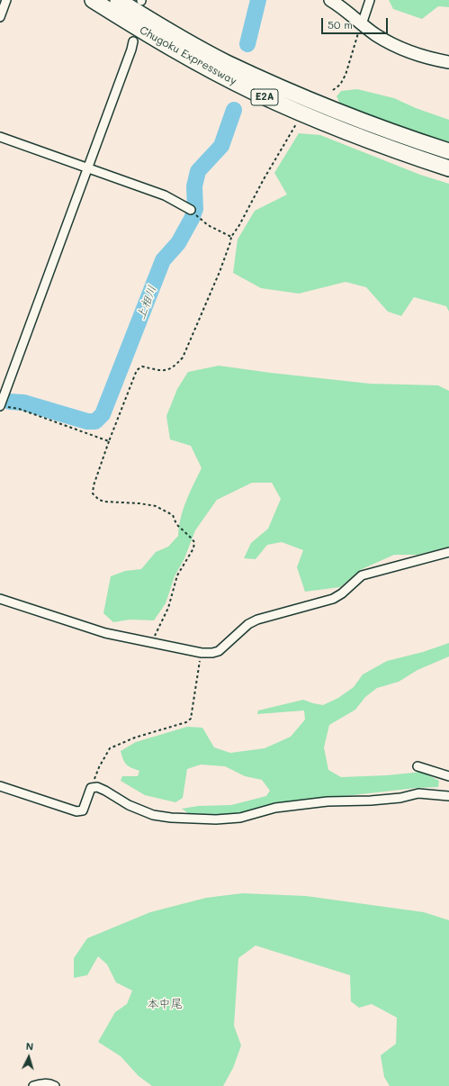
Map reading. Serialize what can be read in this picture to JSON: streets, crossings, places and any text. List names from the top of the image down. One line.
{"streets":{"highway":["Chugoku Expressway","E2A"]},"districts":["本中尾"],"water":["上相川"],"scale_bar":"50 m","north":"top"}
